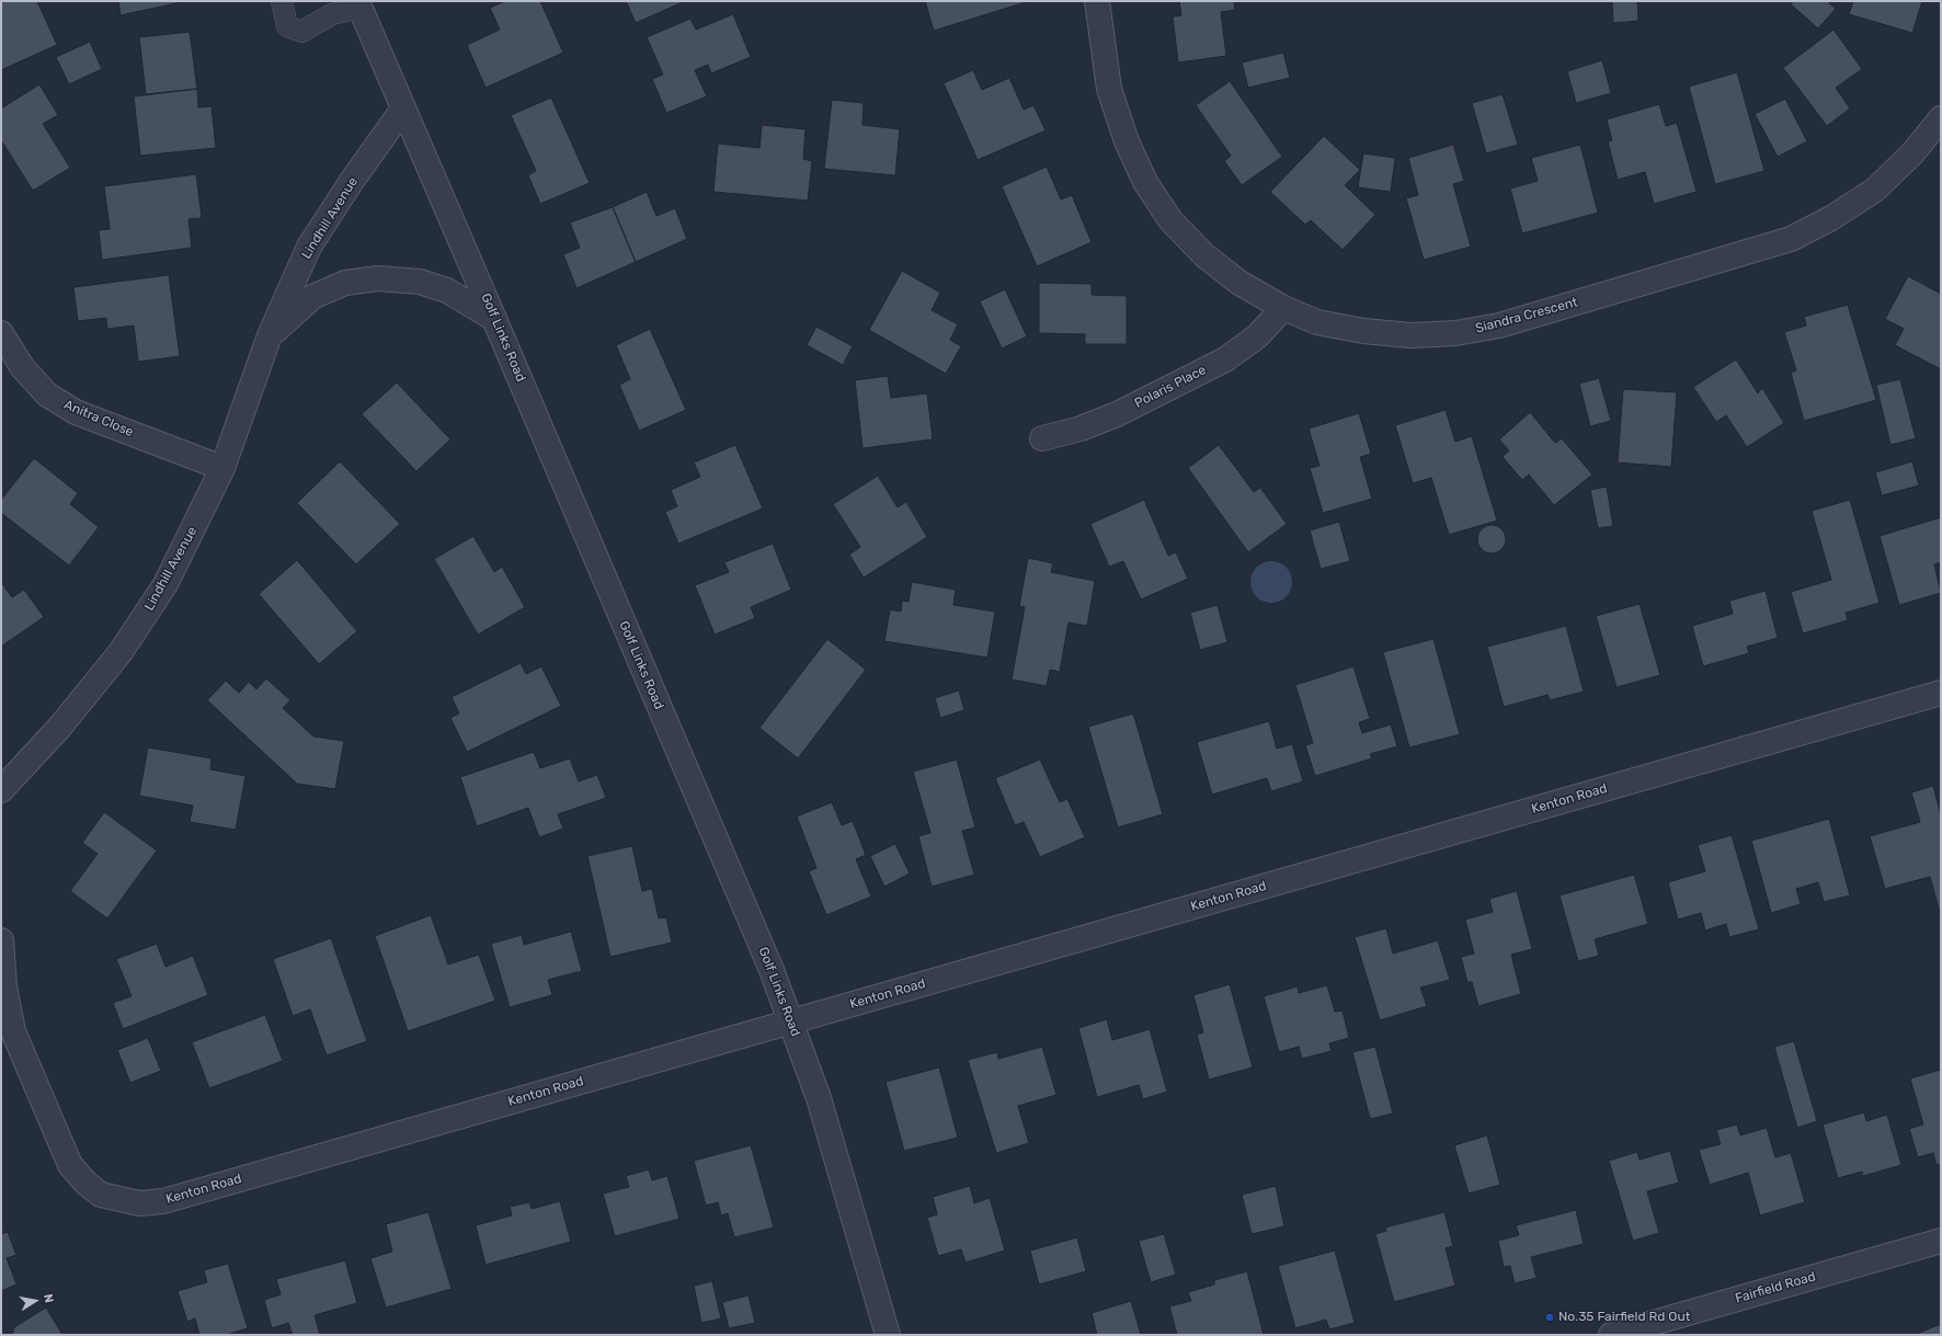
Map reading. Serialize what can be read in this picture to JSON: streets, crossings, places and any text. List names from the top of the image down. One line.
{"streets":{"street":["Lindhill Avenue","Siandra Crescent","Golf Links Road","Polaris Place","Anitra Close","Kenton Road","Fairfield Road"]},"crossings":[["Lindhill Avenue","Golf Links Road"],["Lindhill Avenue","Anitra Close"],["Siandra Crescent","Polaris Place"],["Golf Links Road","Kenton Road"]],"places":["No.35 Fairfield Rd Out"],"north":"right"}
